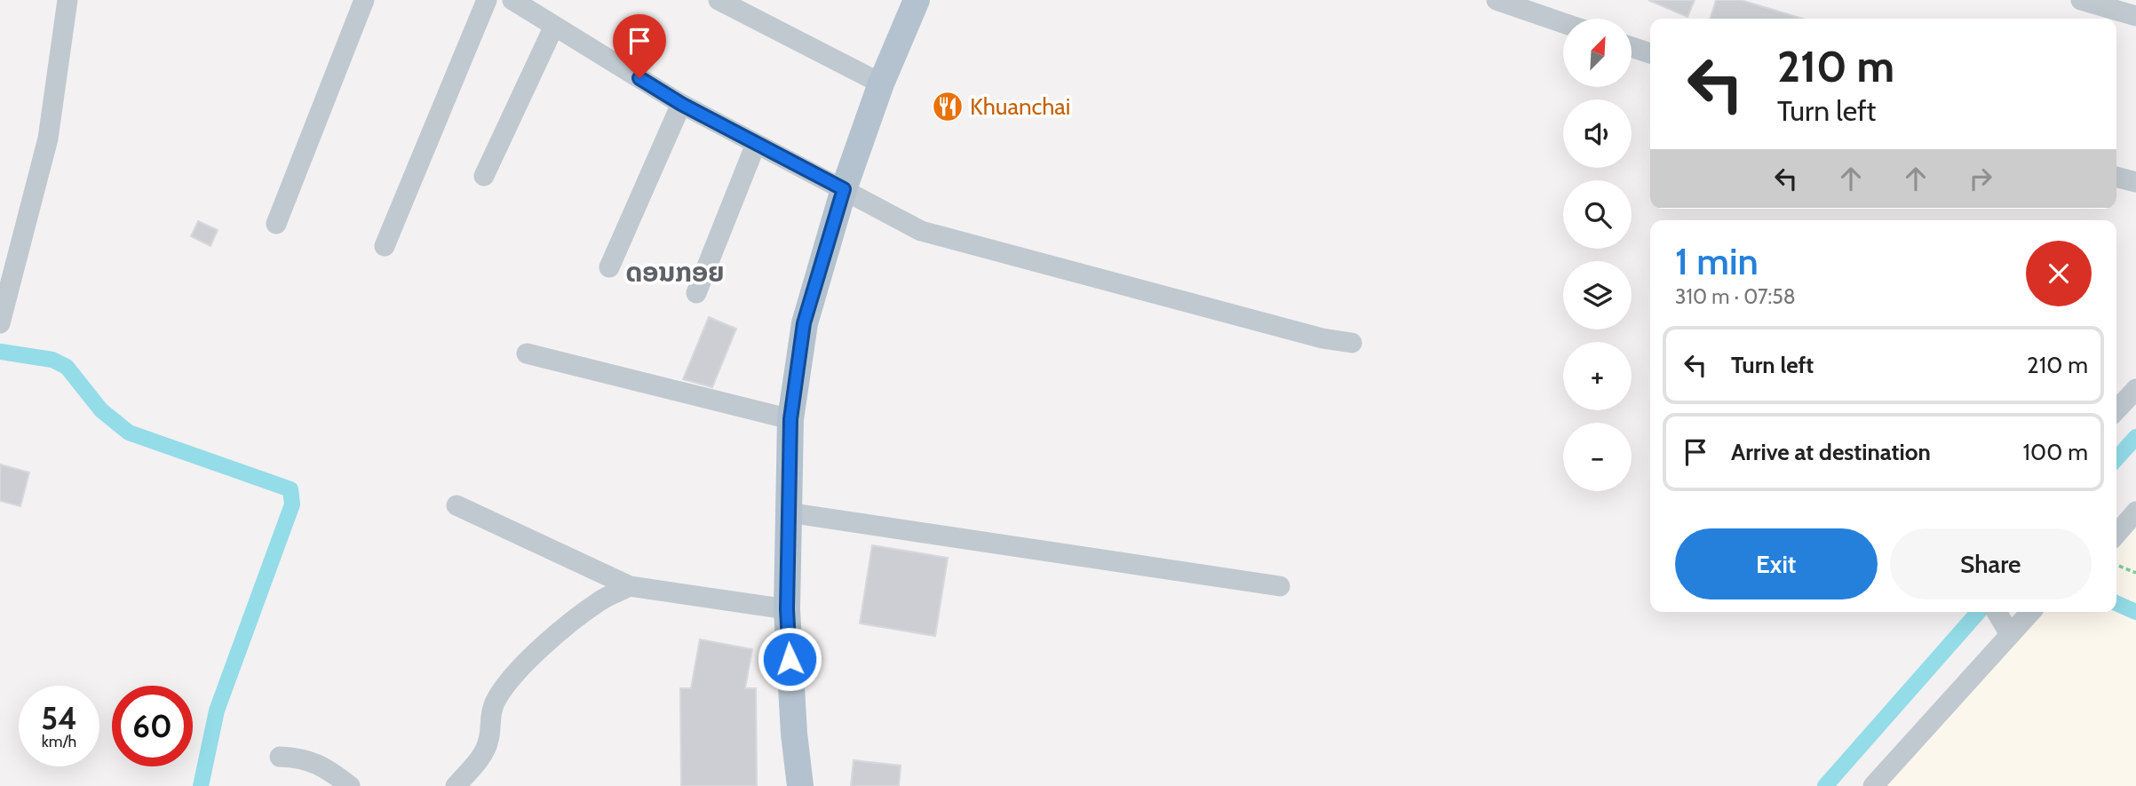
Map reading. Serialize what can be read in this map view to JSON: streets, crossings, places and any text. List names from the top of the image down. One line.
{"districts":["ດອນກອຍ"],"places":{"restaurant":["Khuanchai"]},"north":"top right","page":{"map_buttons":["+","−"],"turn":["210 m","Turn left"],"heading":["1 min","310 m · 07:58"],"list":[{"name":"Turn left","value":"210 m"},{"name":"Arrive at destination","value":"100 m"}],"buttons":["Exit","Share"],"speed":"54 km/h","limit":"60"}}
